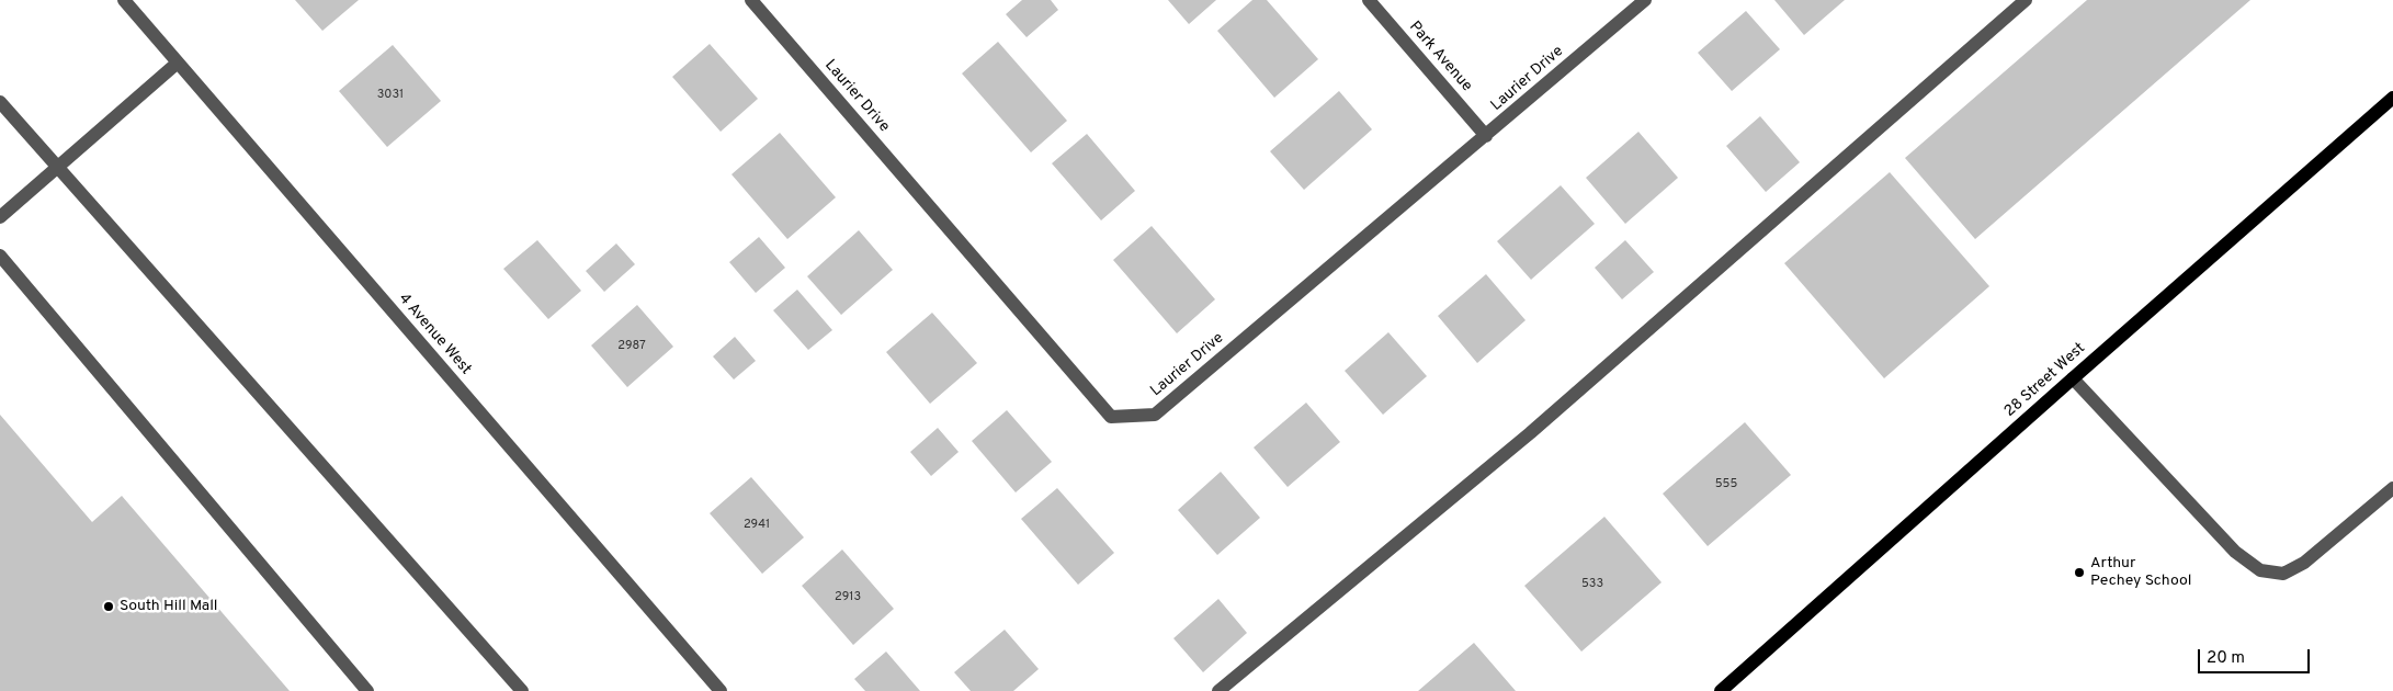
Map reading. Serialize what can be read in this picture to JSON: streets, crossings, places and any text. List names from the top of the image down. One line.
{"streets":{"main road":["28 Street West"],"street":["Park Avenue","Laurier Drive","4 Avenue West"]},"crossings":[["Park Avenue","Laurier Drive"]],"places":["Arthur Pechey School","South Hill Mall"],"house_numbers":["3031","2987","555","2941","533","2913"],"scale_bar":"20 m"}
